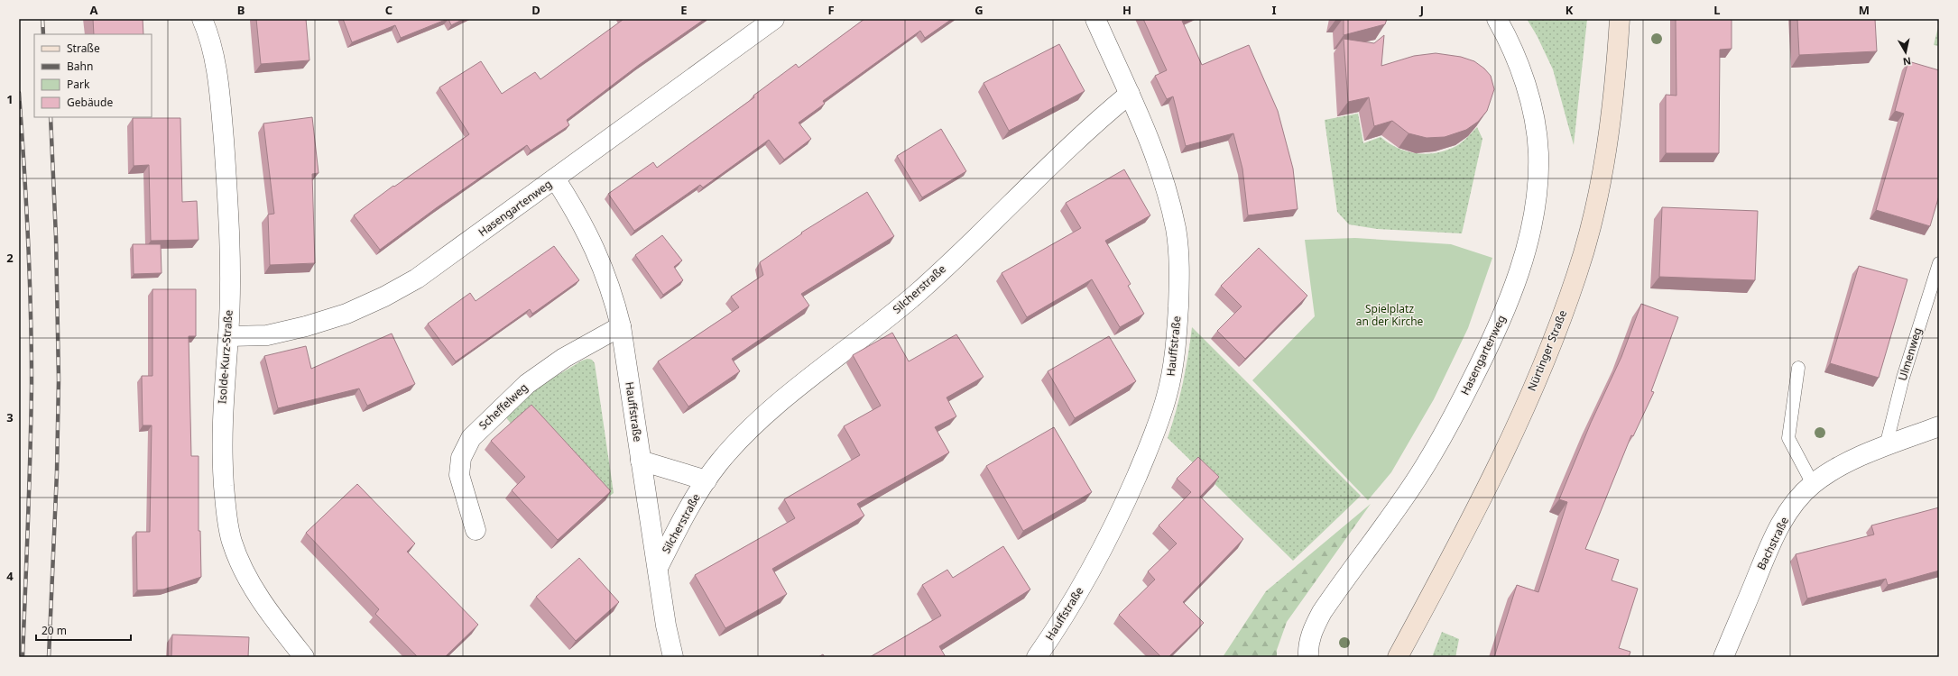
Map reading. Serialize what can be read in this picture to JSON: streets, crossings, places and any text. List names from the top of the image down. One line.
{"streets":{"street":["Hasengartenweg","Silcherstraße","Hauffstraße","Nürtinger Straße","Isolde-Kurz-Straße","Scheffelweg","Bachstraße"],"lane":["Ulmenweg"]},"crossings":[["Hasengartenweg","Hauffstraße"],["Hasengartenweg","Isolde-Kurz-Straße"],["Silcherstraße","Hauffstraße"],["Hauffstraße","Scheffelweg"],["Ulmenweg","Bachstraße"]],"parks":["Spielplatz an der Kirche"],"legend":["Straße","Bahn","Park","Gebäude"],"scale_bar":"20 m","north":"bottom","grid":{"columns":["A","B","C","D","E","F","G","H","I","J","K","L","M"],"rows":["1","2","3","4"]}}
